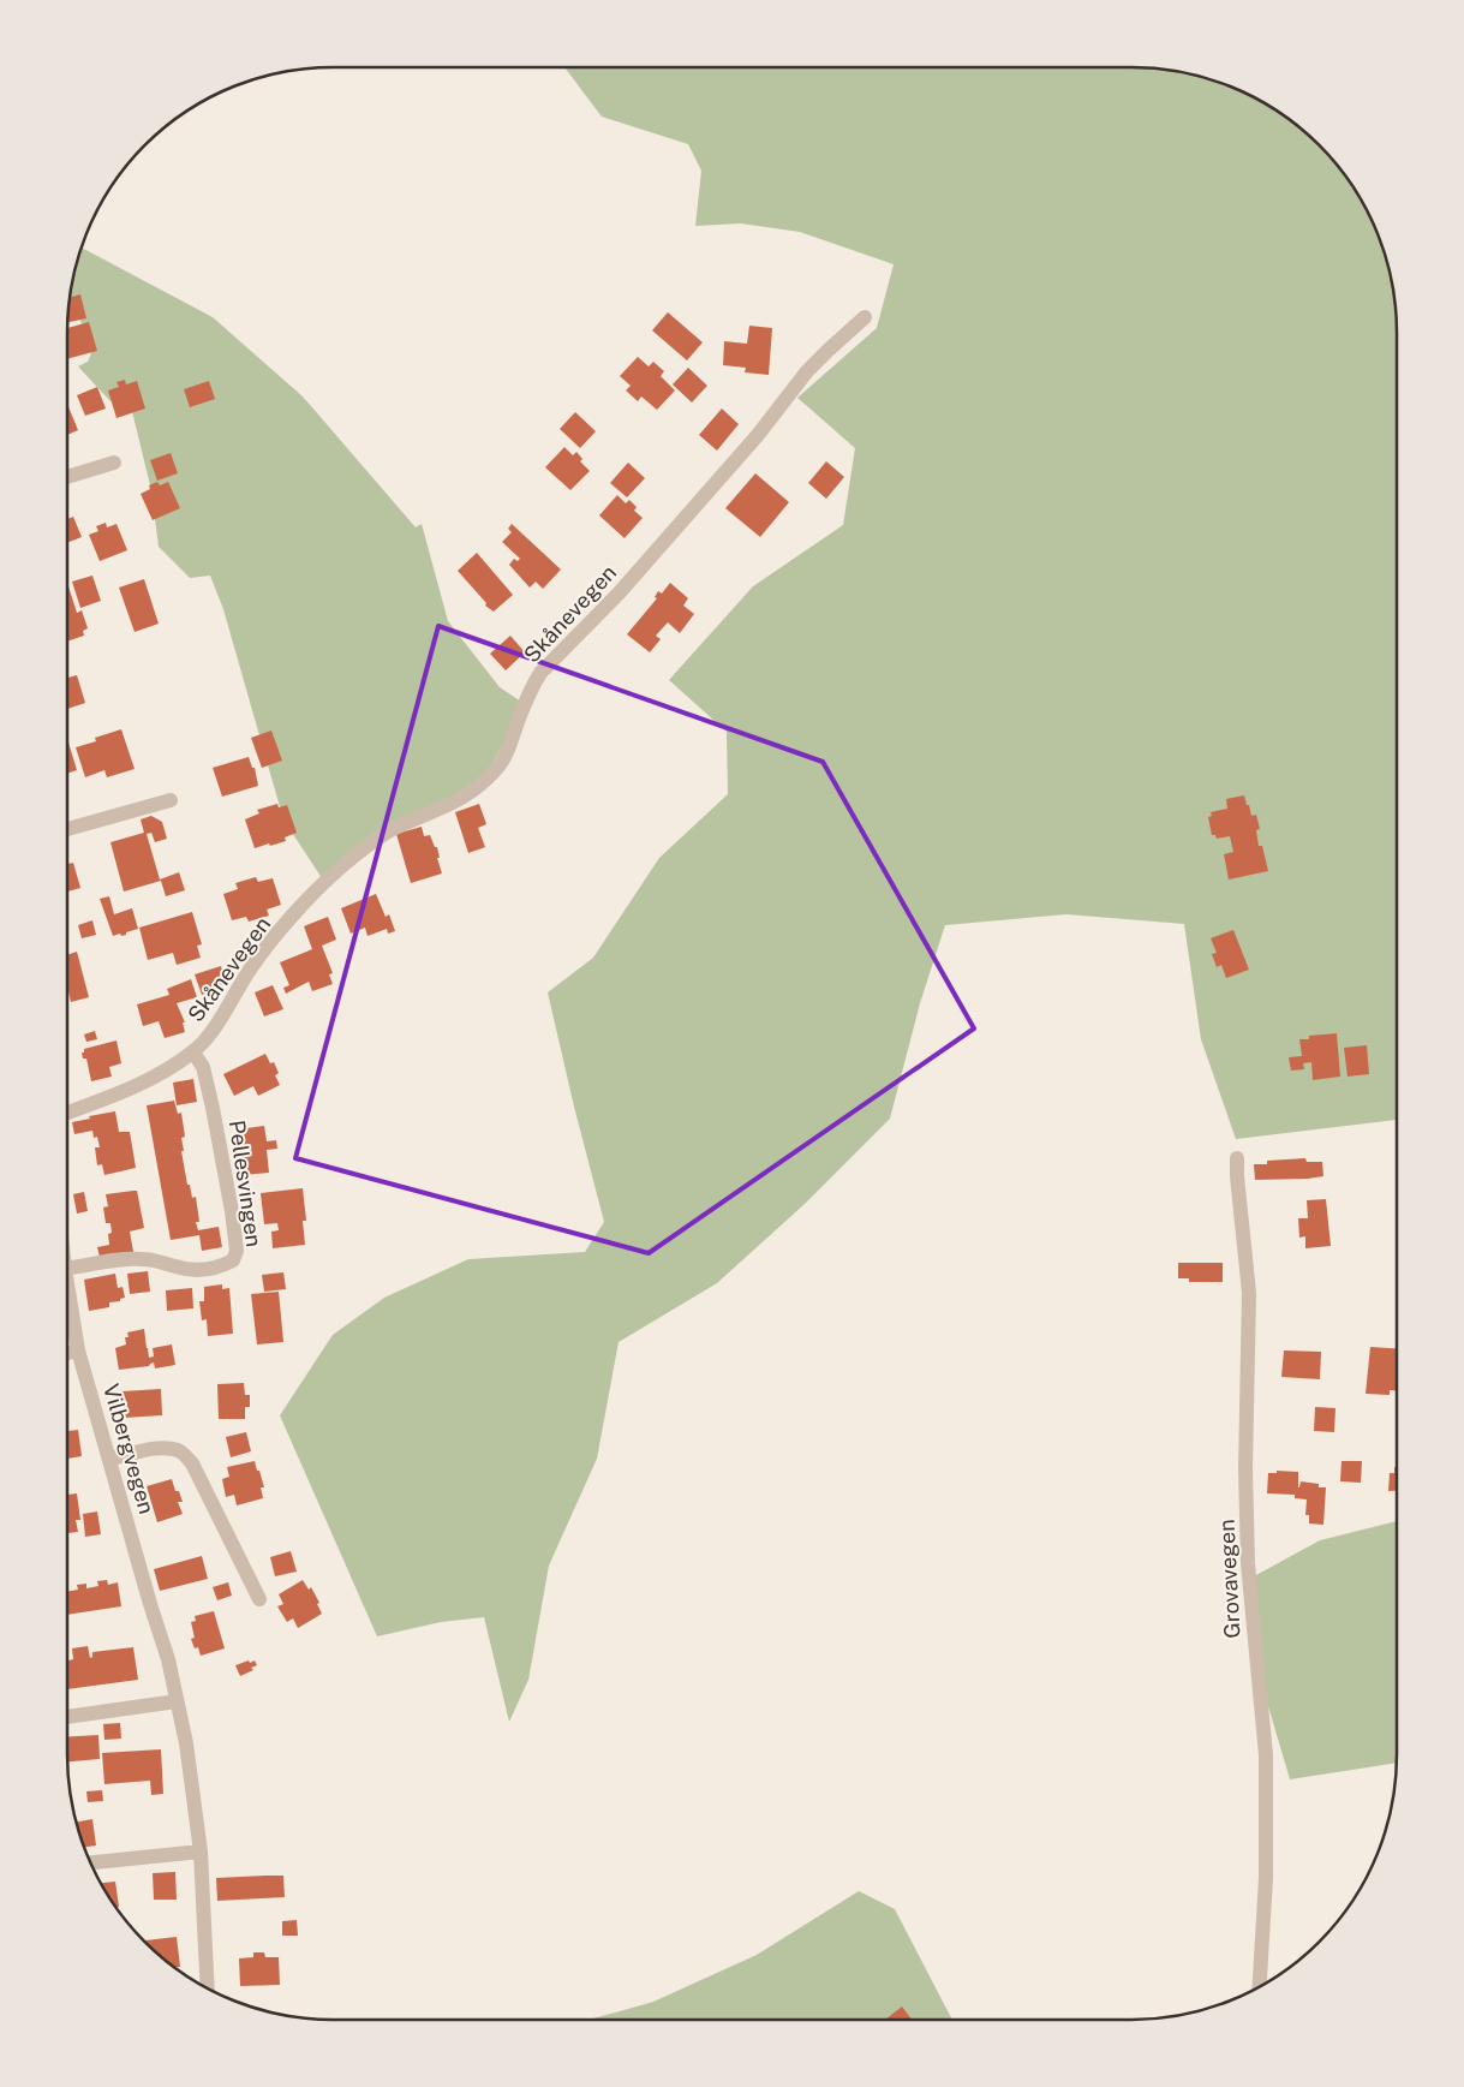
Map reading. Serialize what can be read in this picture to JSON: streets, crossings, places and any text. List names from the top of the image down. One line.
{"streets":{"street":["Skånevegen","Pellesvingen","Vilbergvegen","Grovavegen"]},"crossings":[["Skånevegen","Pellesvingen"]]}
